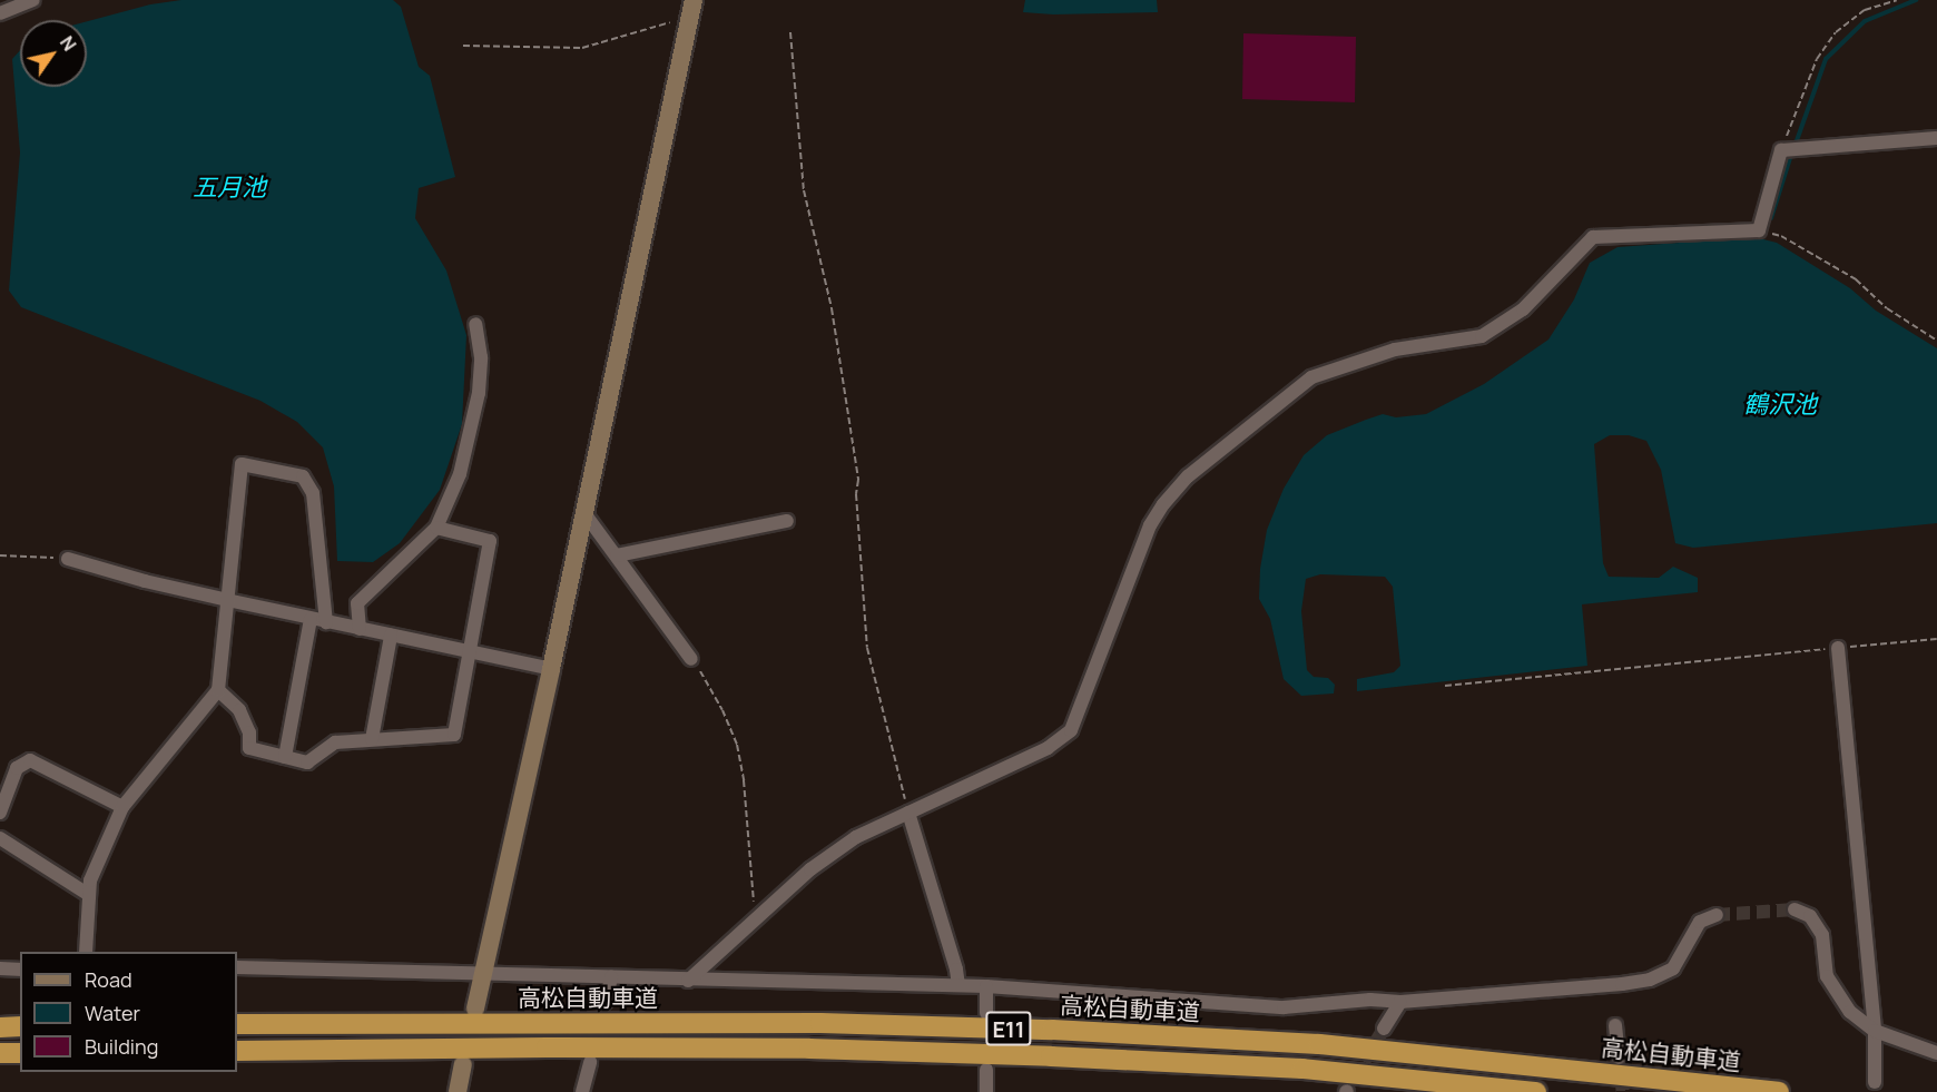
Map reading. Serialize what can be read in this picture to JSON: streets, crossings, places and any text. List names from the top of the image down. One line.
{"streets":{"highway":["高松自動車道","E11"]},"water":["五月池","鶴沢池"],"legend":["Road","Water","Building"],"north":"top right"}
